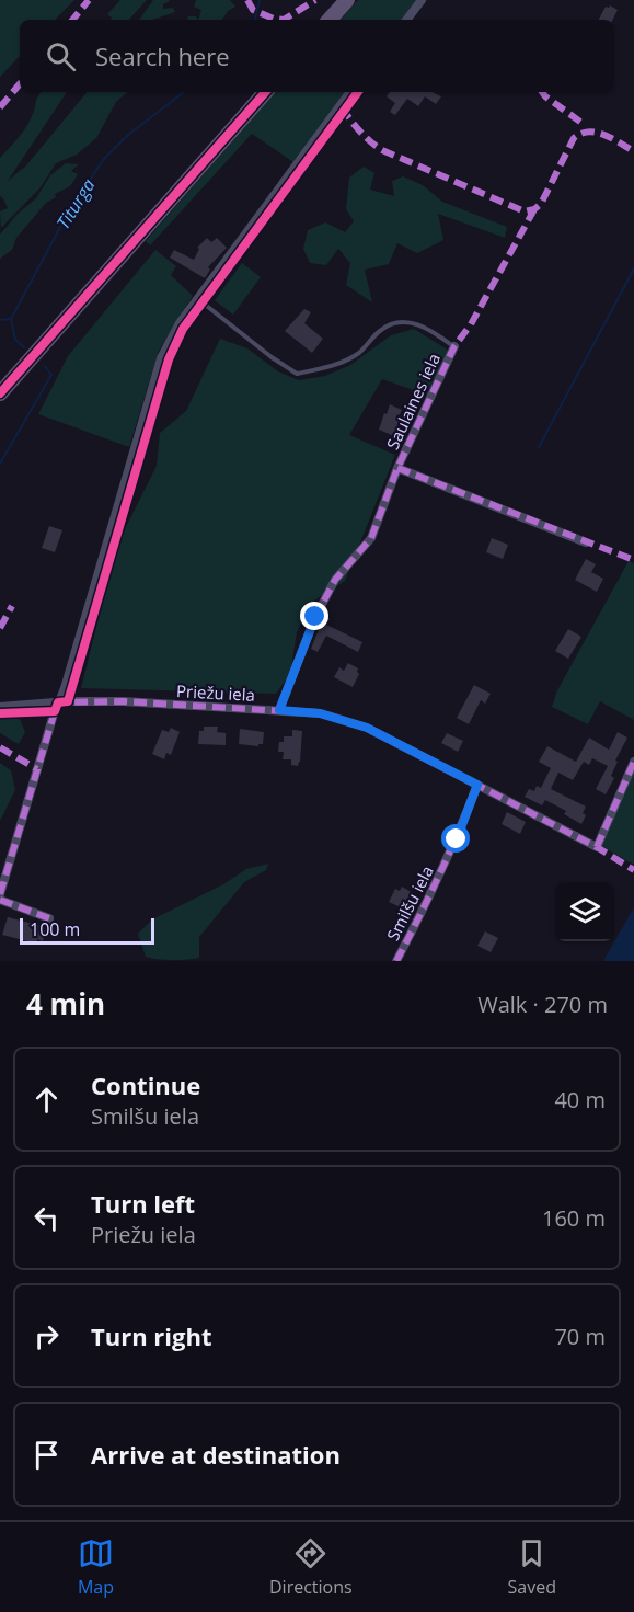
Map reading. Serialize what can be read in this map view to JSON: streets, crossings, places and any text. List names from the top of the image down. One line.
{"streets":{"street":["Saulaines iela","Priežu iela","Smilšu iela"]},"crossings":[["Saulaines iela","Priežu iela"],["Priežu iela","Smilšu iela"]],"water":["Titurga"],"scale_bar":"100 m","page":{"search":"Search here","scale":"100 m","heading":["4 min","Walk · 270 m"],"list":[["Continue","Smilšu iela","40 m"],["Turn left","Priežu iela","160 m"],["Turn right","70 m"],"Arrive at destination"],"nav":["Map","Directions","Saved"]}}
